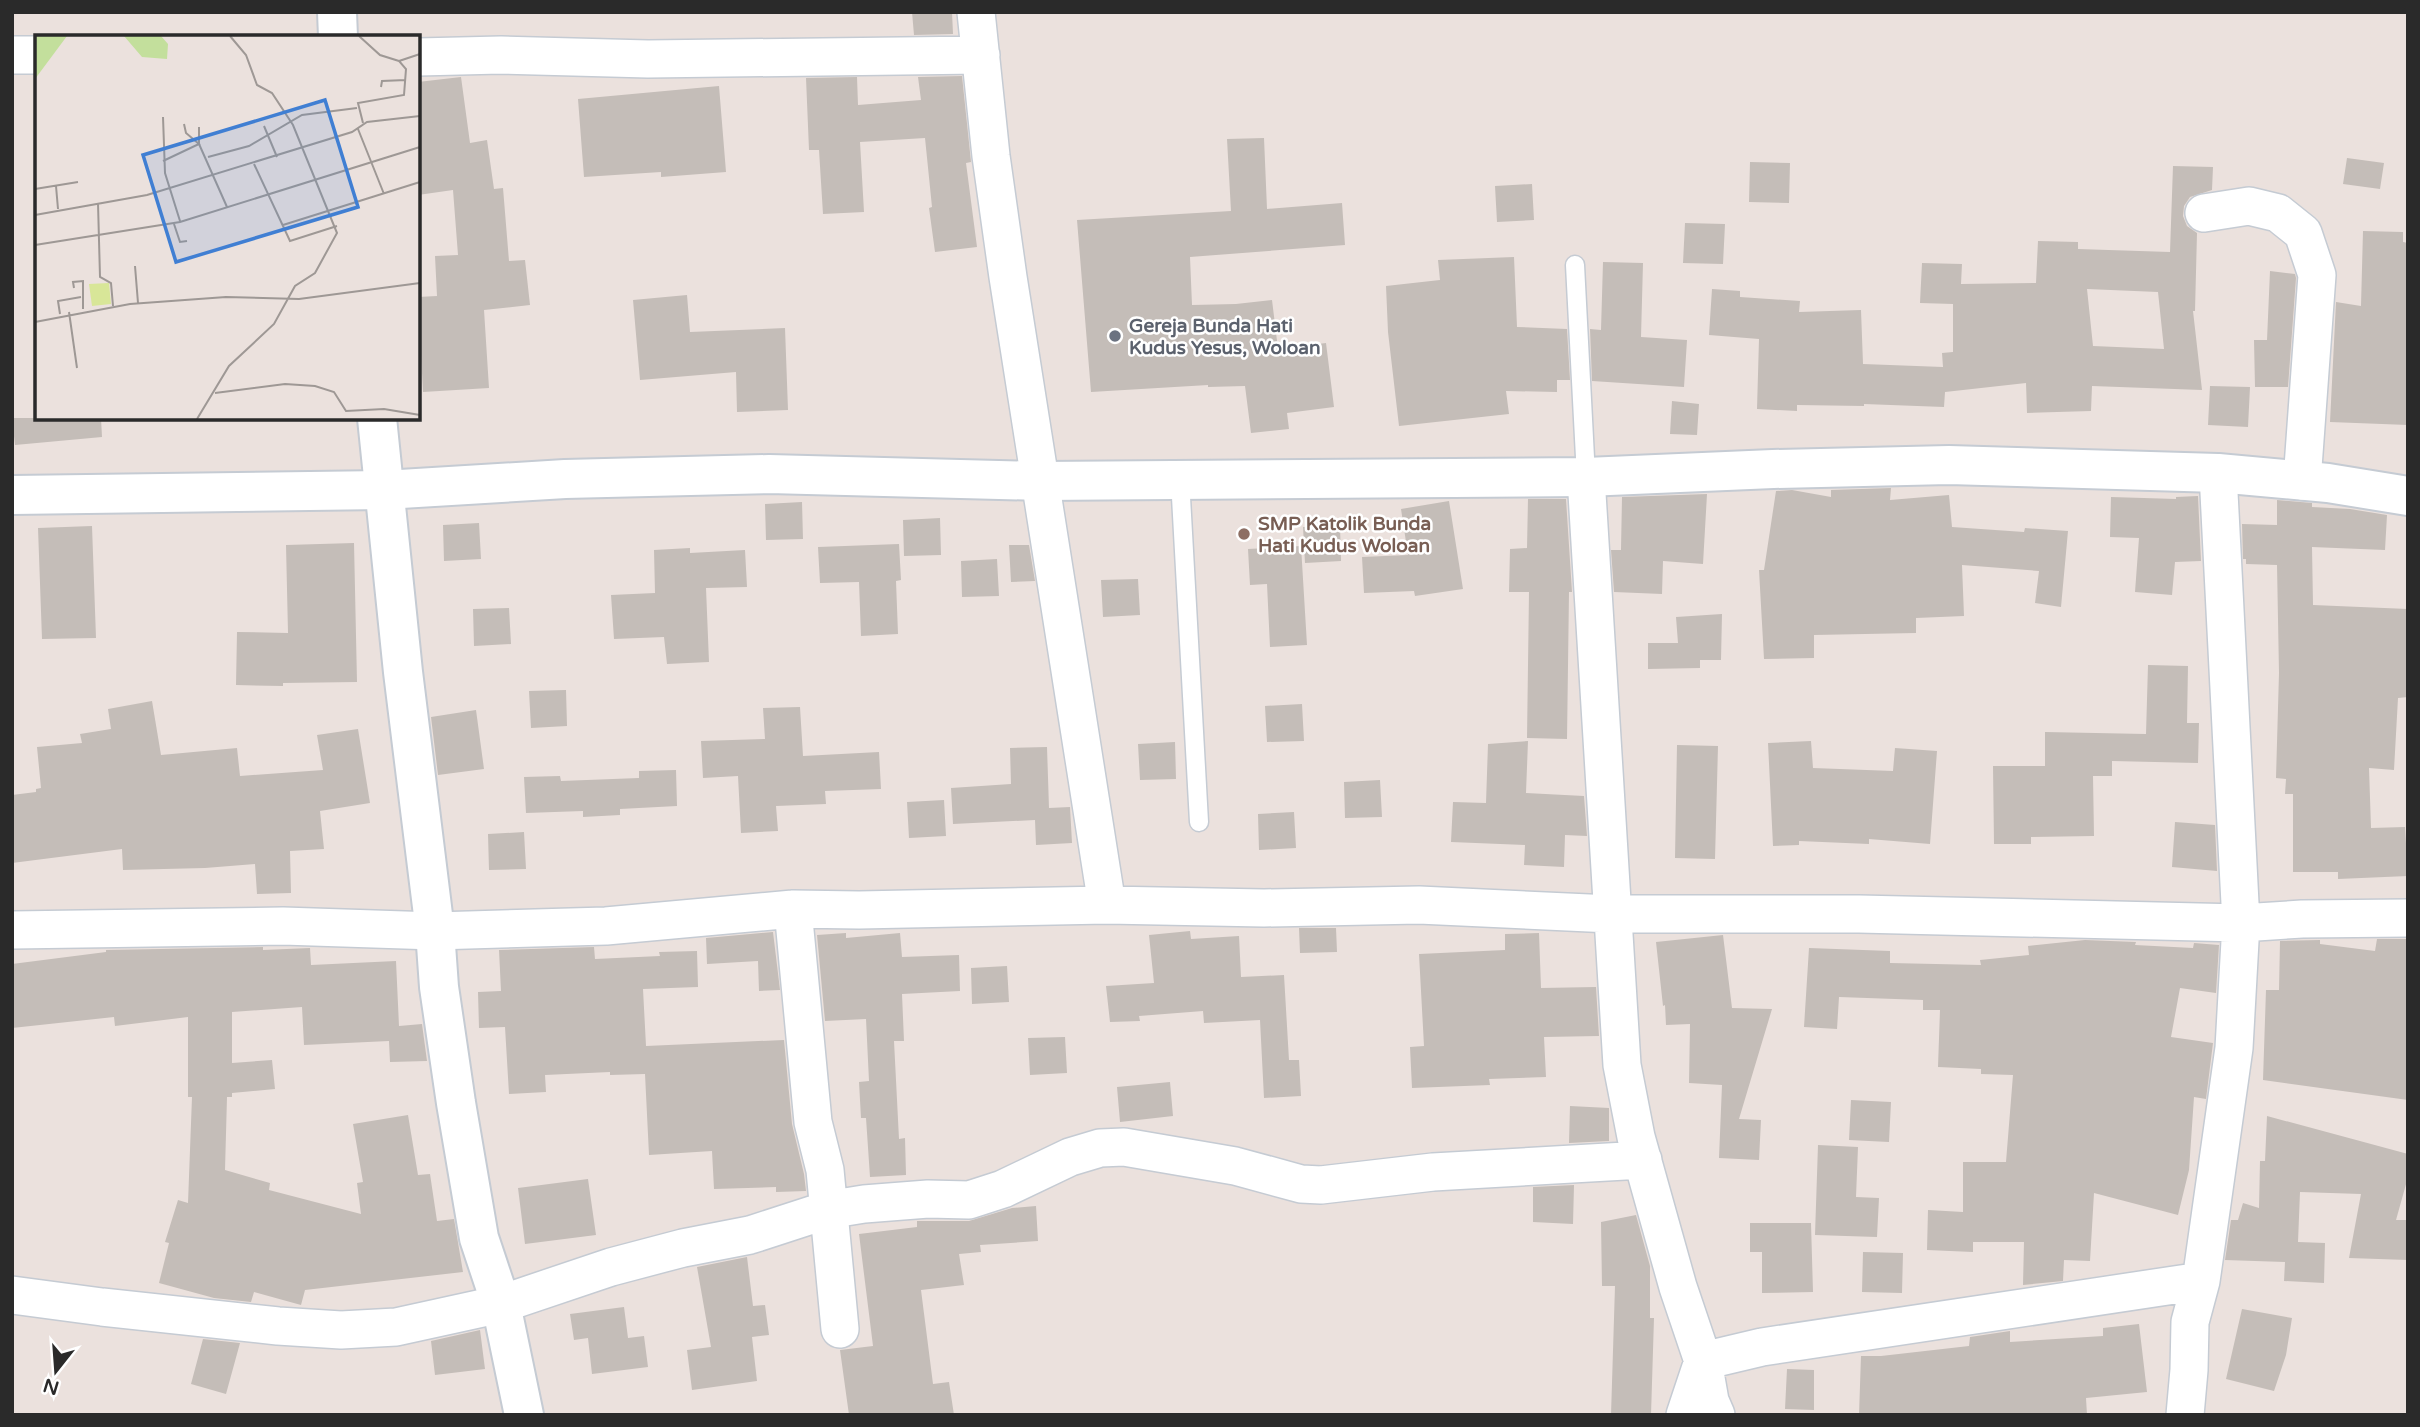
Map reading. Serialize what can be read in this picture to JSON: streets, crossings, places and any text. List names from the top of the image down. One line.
{"places":["Gereja Bunda Hati Kudus Yesus, Woloan","SMP Katolik Bunda Hati Kudus Woloan"],"north":"bottom"}
